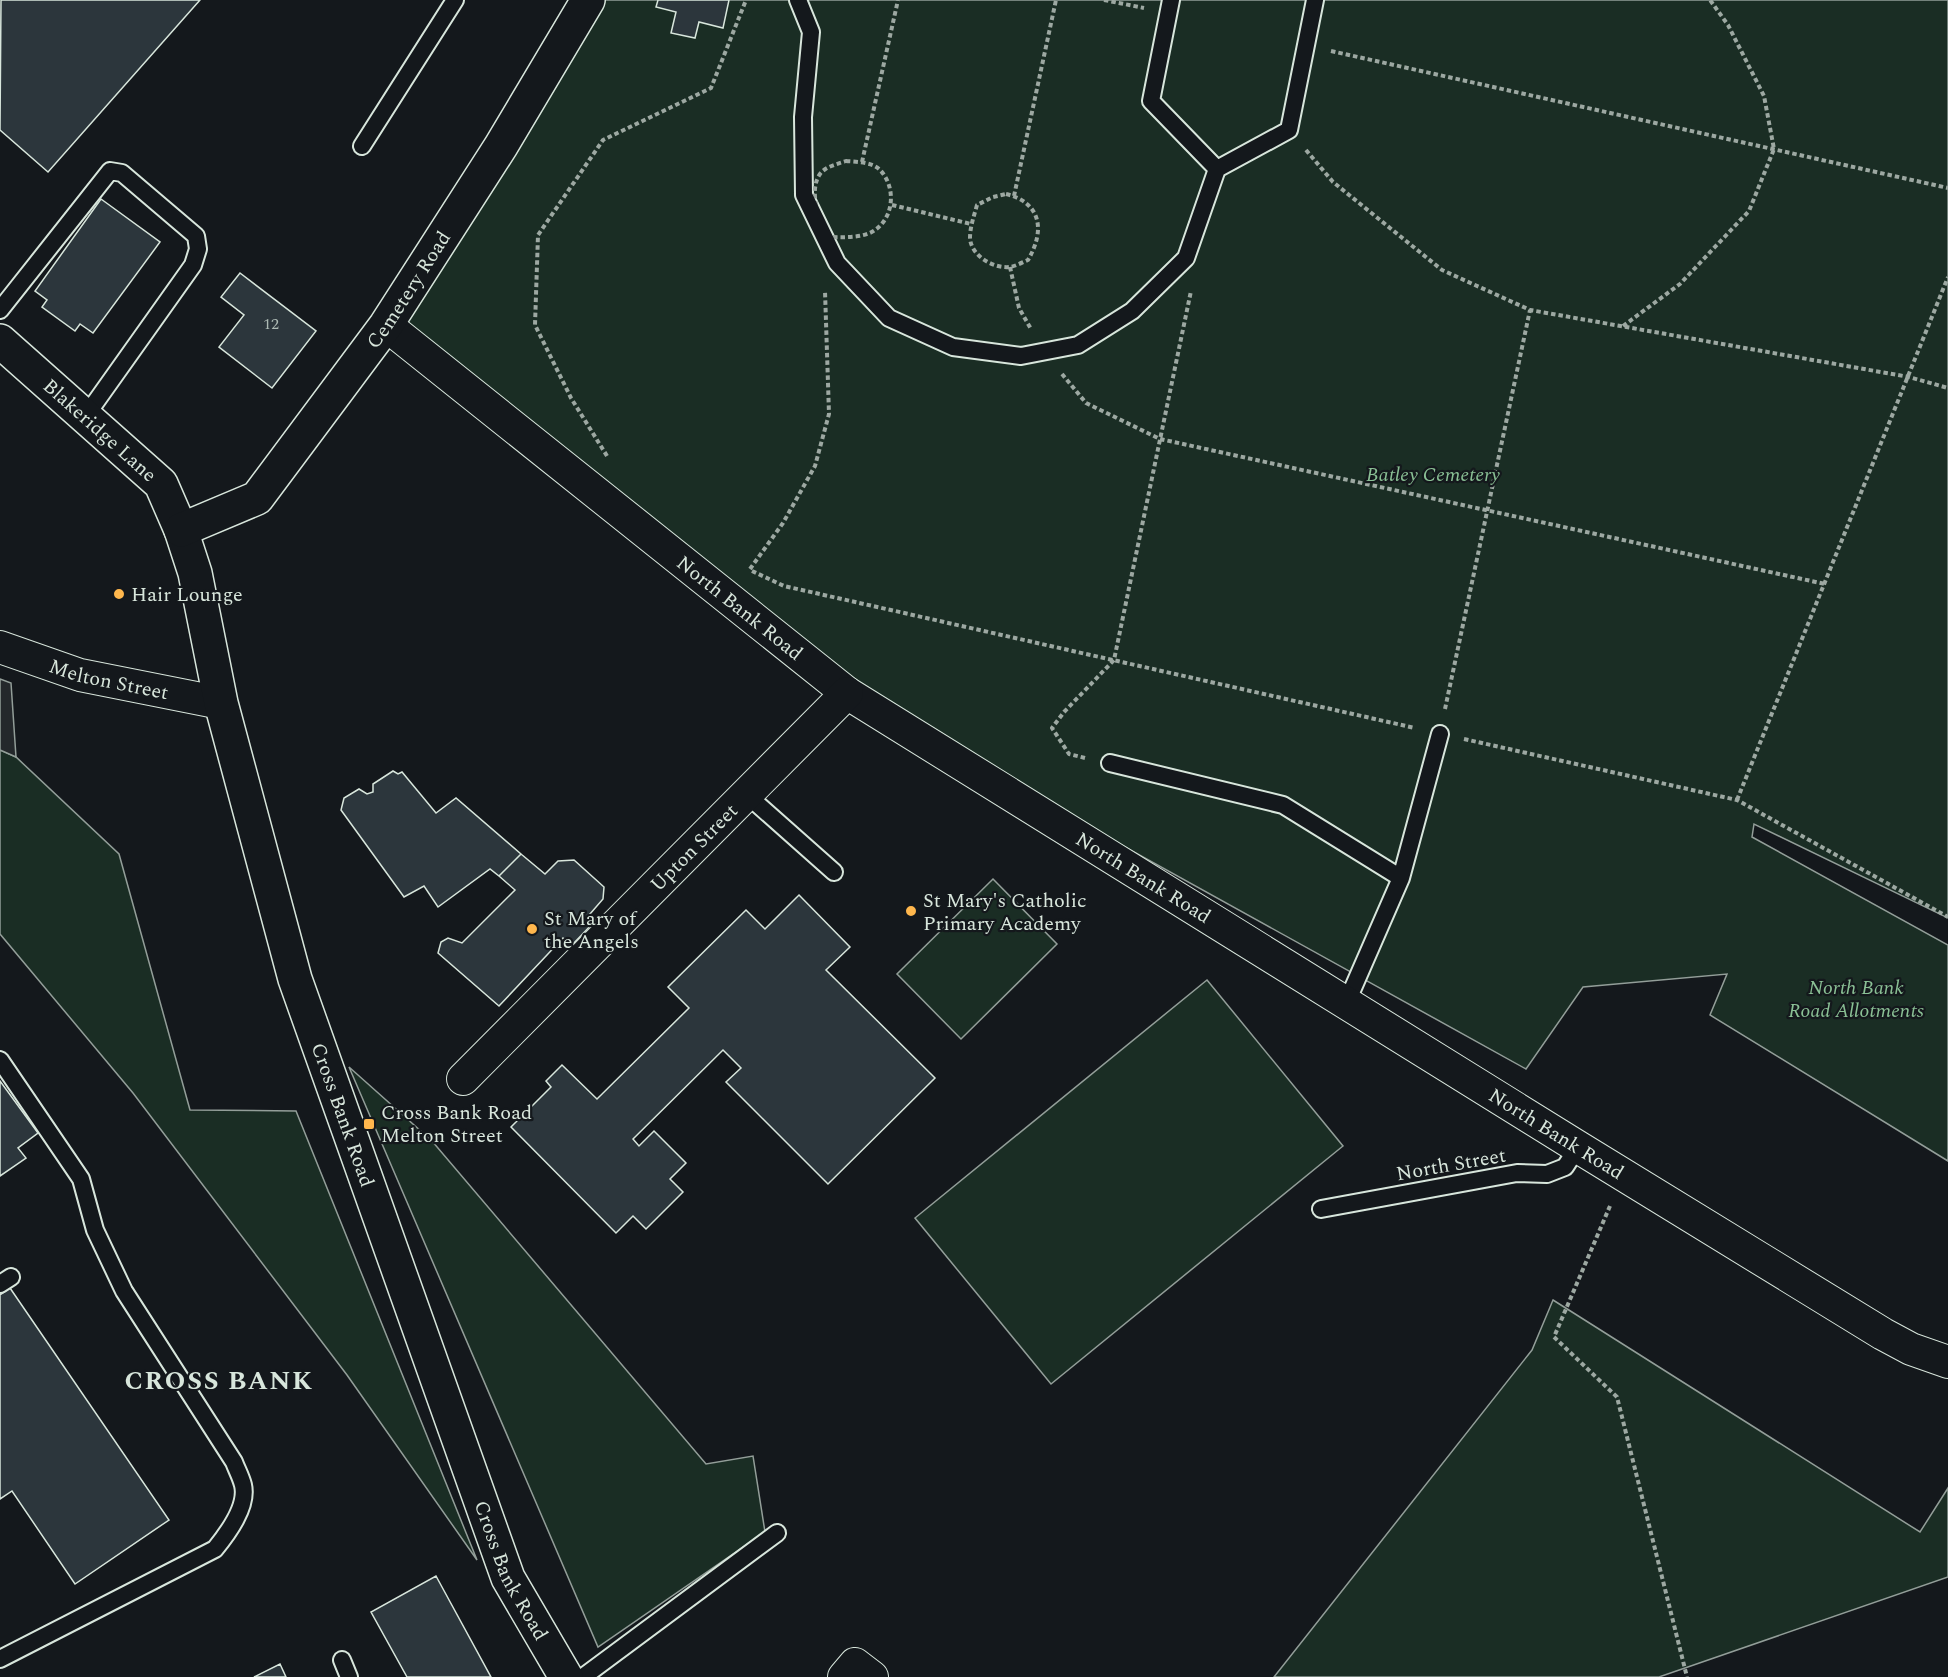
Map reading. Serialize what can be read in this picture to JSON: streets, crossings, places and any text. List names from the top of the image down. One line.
{"streets":{"street":["Cemetery Road","Blakeridge Lane","North Bank Road","Melton Street","Upton Street","Cross Bank Road"],"lane":["North Street"]},"crossings":[["Cemetery Road","Blakeridge Lane"],["Cemetery Road","North Bank Road"],["Cemetery Road","Cross Bank Road"],["Blakeridge Lane","Cross Bank Road"],["North Bank Road","Upton Street"],["North Bank Road","North Street"],["Melton Street","Cross Bank Road"]],"districts":["CROSS BANK"],"parks":["Batley Cemetery","North Bank Road Allotments"],"places":{"other":["Hair Lounge","St Mary's Catholic Primary Academy","St Mary of the Angels"],"transit":["Cross Bank Road Melton Street"]},"house_numbers":["12"]}
